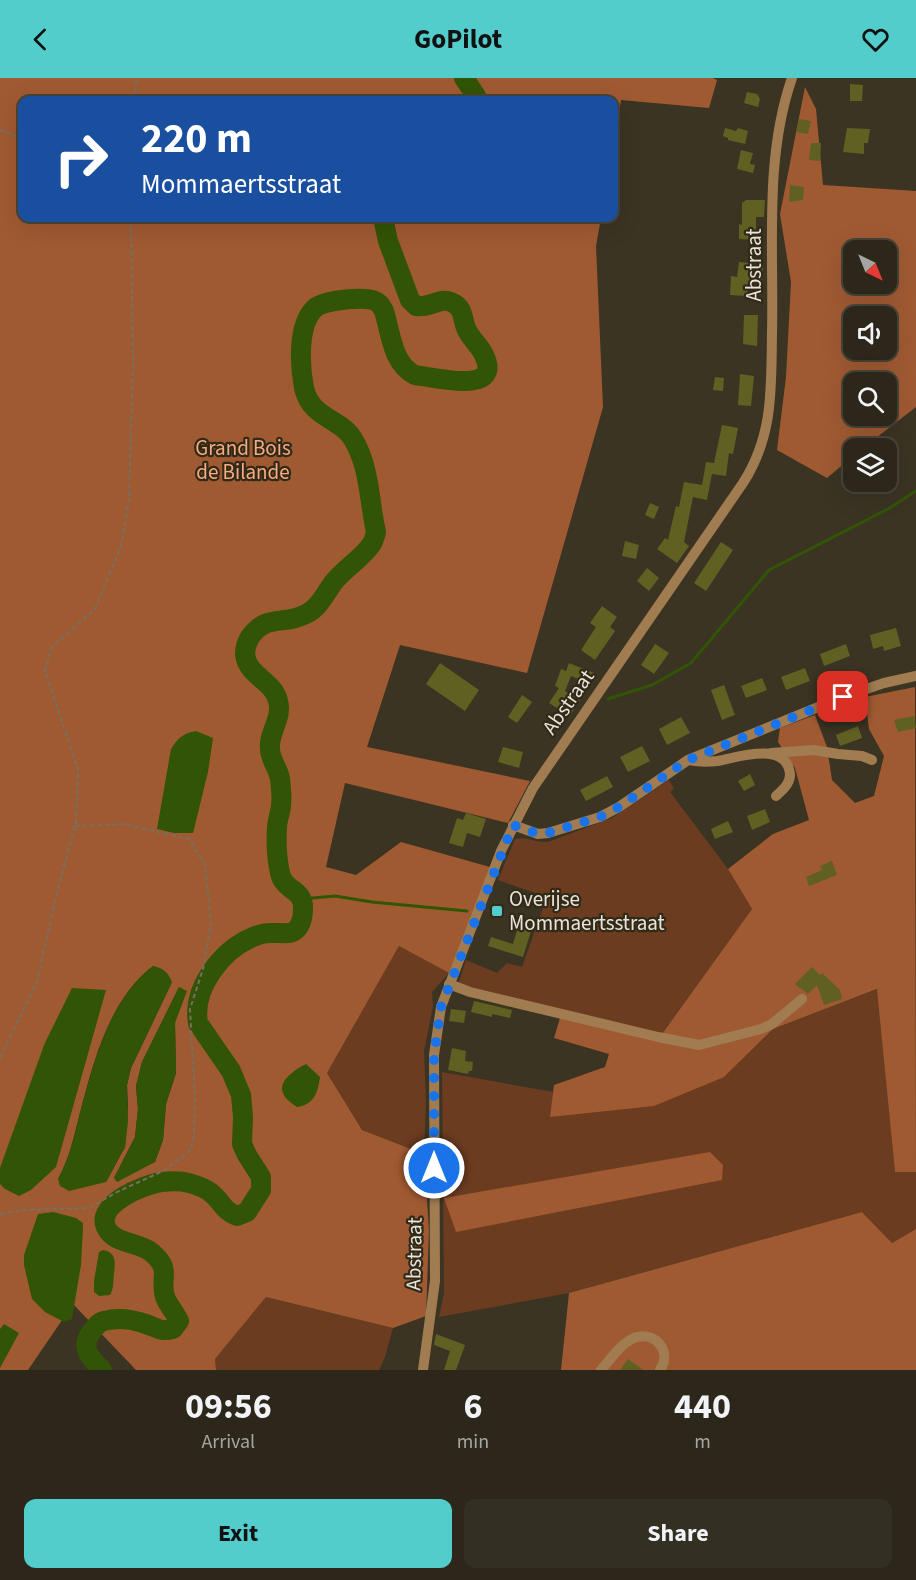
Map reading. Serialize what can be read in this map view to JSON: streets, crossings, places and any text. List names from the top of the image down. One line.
{"streets":{"street":["Abstraat"]},"parks":["Grand Bois de Bilande"],"places":{"transit":["Overijse Mommaertsstraat"]},"north":"bottom right","page":{"header":"GoPilot","turn":["220 m","Mommaertsstraat"],"eta":["09:56","Arrival","6","min","440","m"],"buttons":["Exit","Share"]}}
